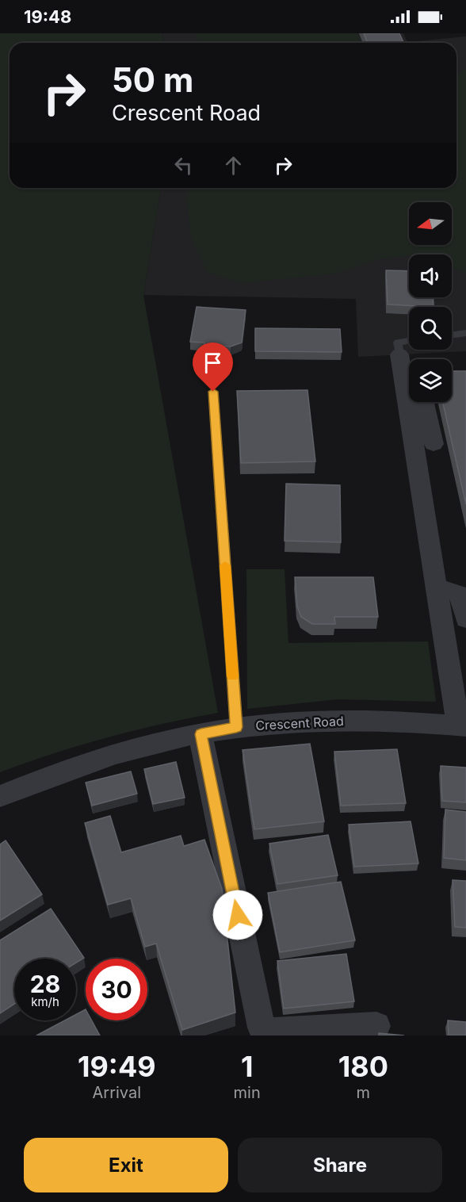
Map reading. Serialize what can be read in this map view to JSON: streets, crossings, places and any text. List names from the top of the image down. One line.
{"streets":{"street":["Crescent Road"]},"north":"left","page":{"status":"19:48","turn":["50 m","Crescent Road"],"speed":"28 km/h","limit":"30","eta":["19:49","Arrival","1","min","180","m"],"buttons":["Exit","Share"]}}
